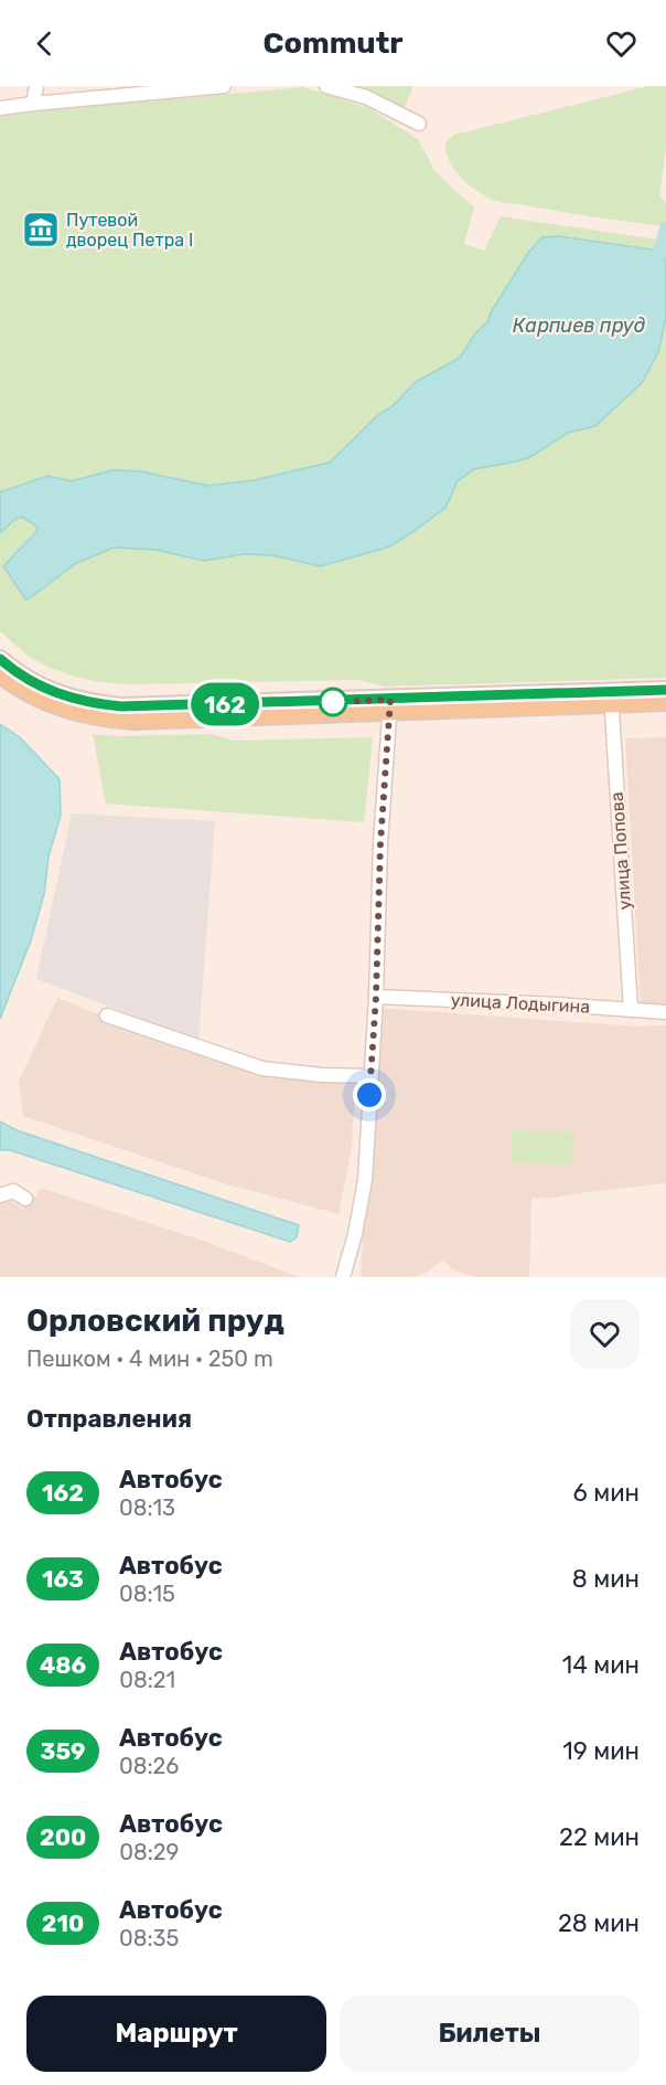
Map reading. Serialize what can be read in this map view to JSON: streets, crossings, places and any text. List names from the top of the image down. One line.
{"streets":{"street":["улица Попова","улица Лодыгина"]},"crossings":[["улица Попова","улица Лодыгина"]],"water":["Карпиев пруд"],"places":{"museum":["Путевой дворец Петра I"]},"lines":["bus line 162"],"page":{"header":"Commutr","on_map":"162","heading":[["Орловский пруд","Пешком · 4 мин · 250 m"],"Отправления"],"list":[{"mark":"162","name":"Автобус","note":"08:13","value":"6 мин"},{"mark":"163","name":"Автобус","note":"08:15","value":"8 мин"},{"mark":"486","name":"Автобус","note":"08:21","value":"14 мин"},{"mark":"359","name":"Автобус","note":"08:26","value":"19 мин"},{"mark":"200","name":"Автобус","note":"08:29","value":"22 мин"},{"mark":"210","name":"Автобус","note":"08:35","value":"28 мин"}],"buttons":["Маршрут","Билеты"]}}
